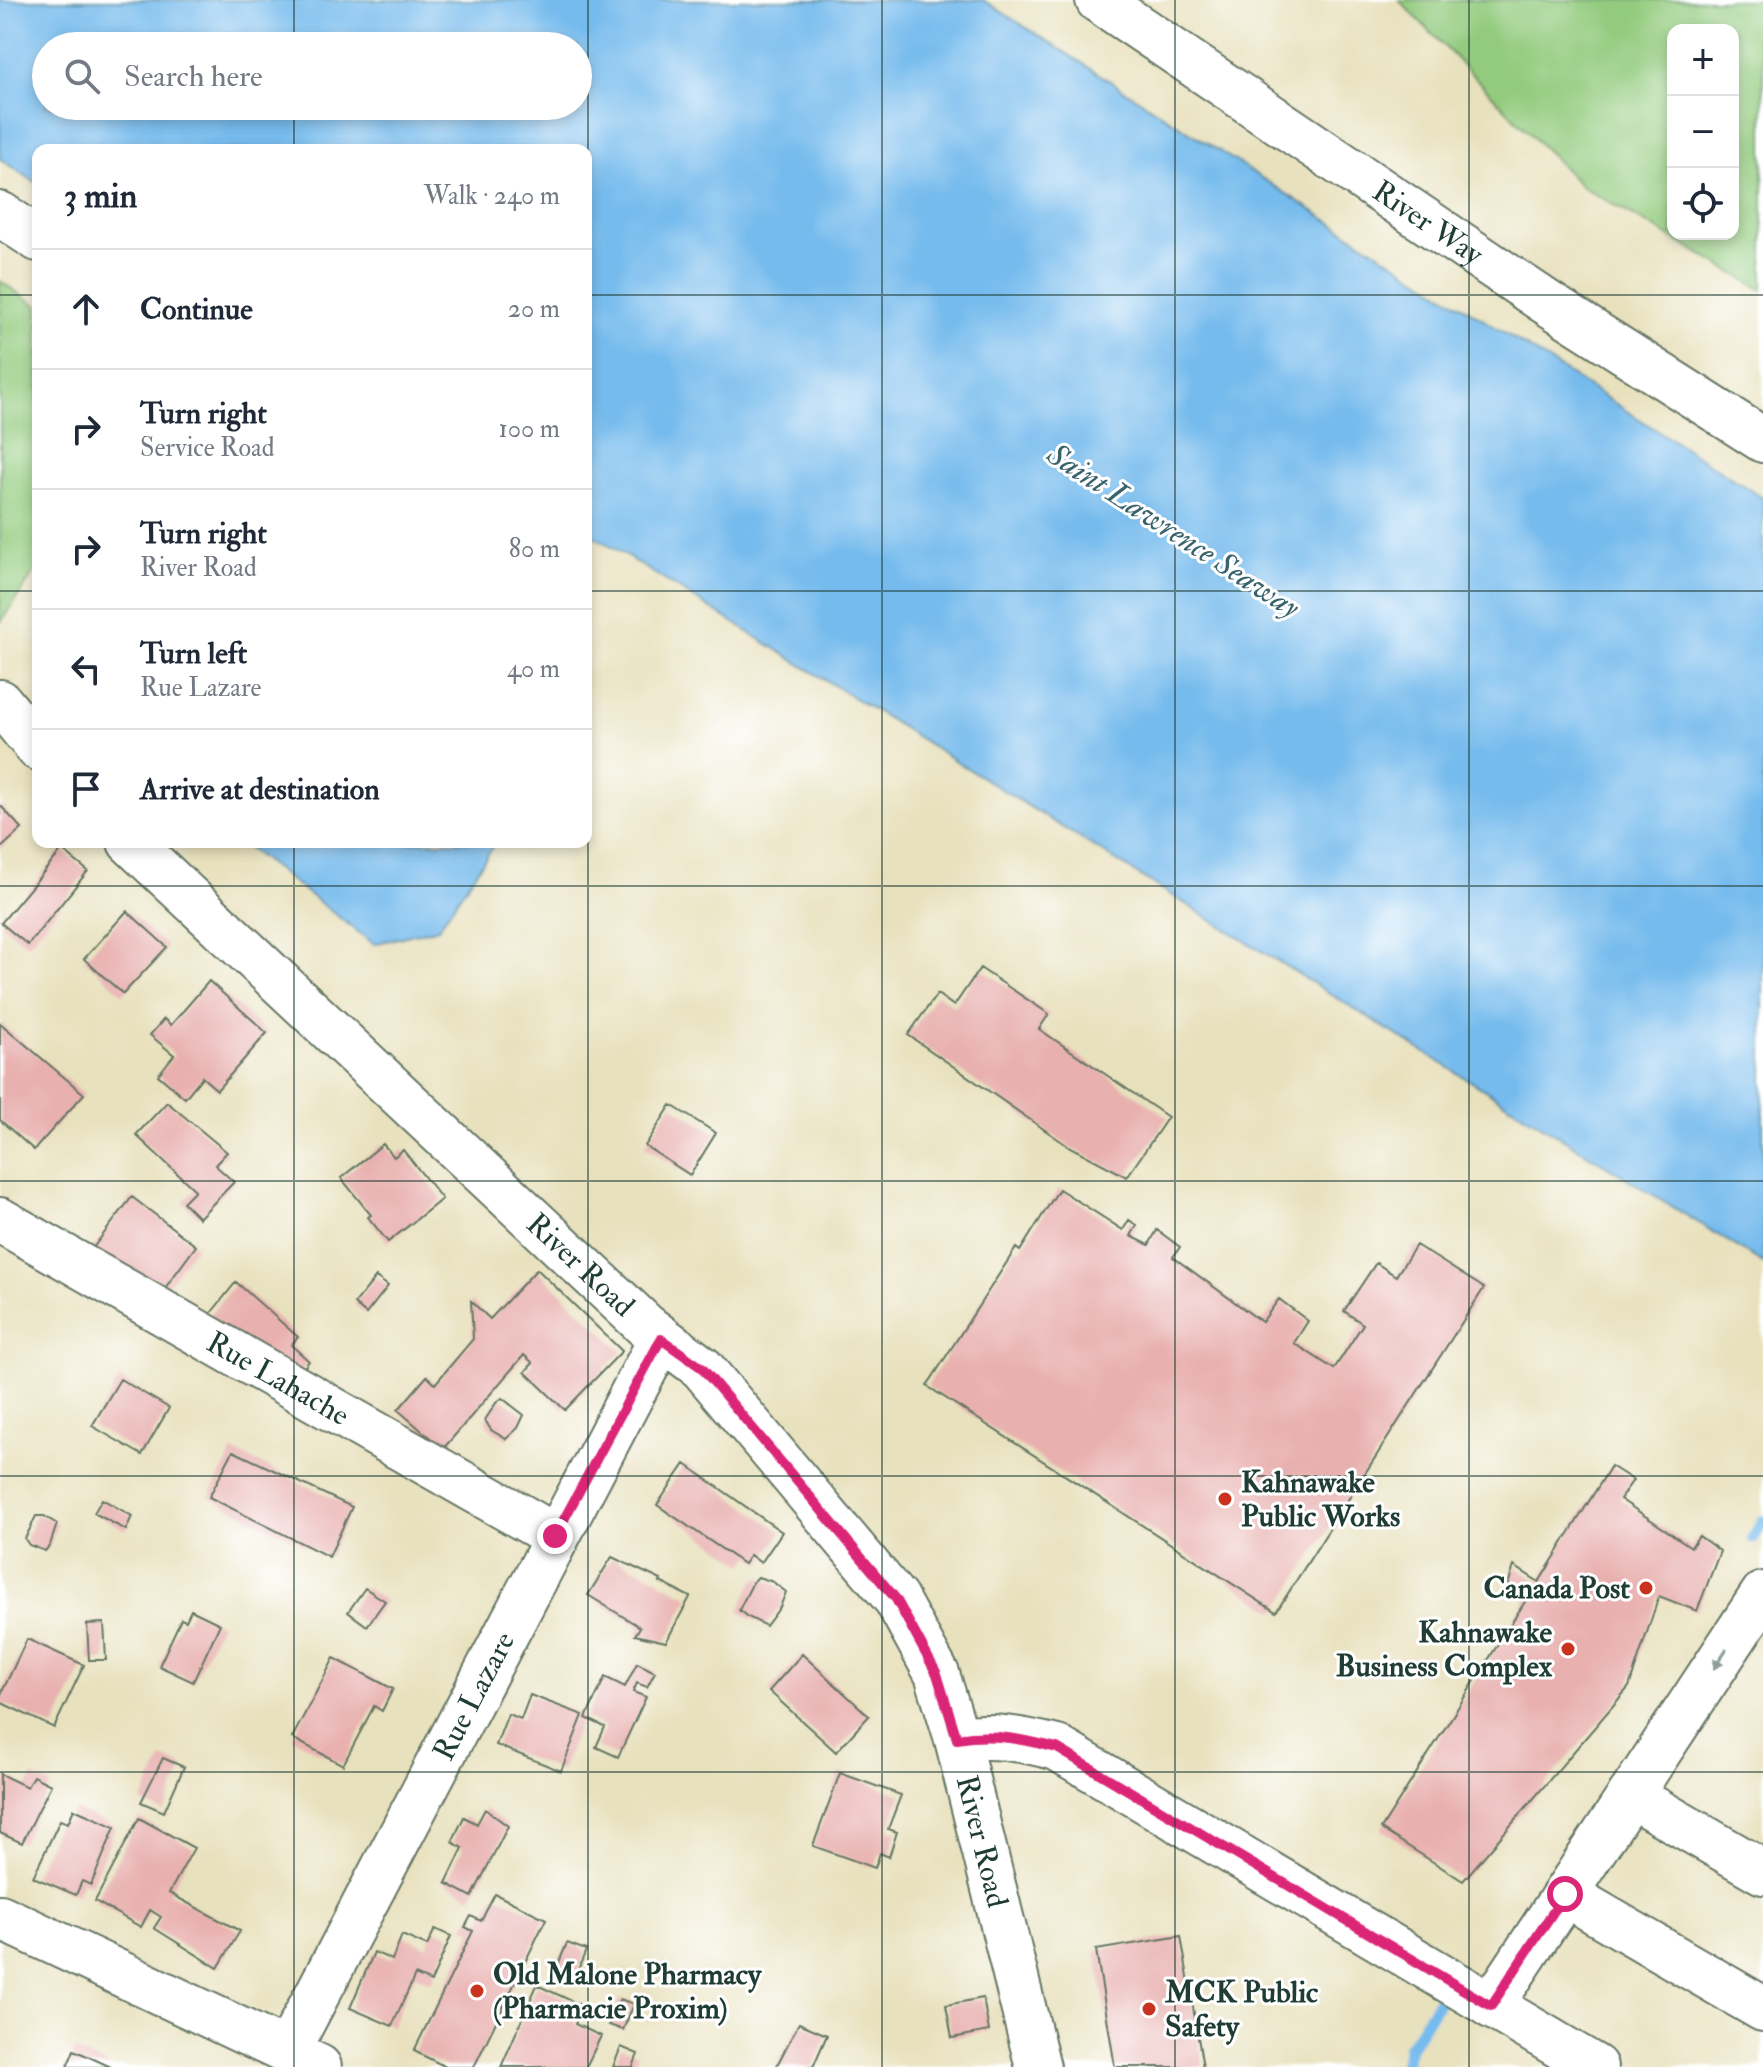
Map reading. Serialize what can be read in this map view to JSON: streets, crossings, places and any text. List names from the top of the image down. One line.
{"streets":{"street":["River Way","River Road","Rue Lahache","Rue Lazare"]},"crossings":[["River Road","Rue Lazare"],["Rue Lahache","Rue Lazare"]],"water":["Saint Lawrence Seaway"],"places":["Kahnawake Public Works","Canada Post","Kahnawake Business Complex","Old Malone Pharmacy (Pharmacie Proxim)","MCK Public Safety"],"page":{"map_buttons":["+","−"],"search":"Search here","heading":["3 min","Walk · 240 m"],"list":[["Continue","20 m"],["Turn right","Service Road","100 m"],["Turn right","River Road","80 m"],["Turn left","Rue Lazare","40 m"],"Arrive at destination"]}}
